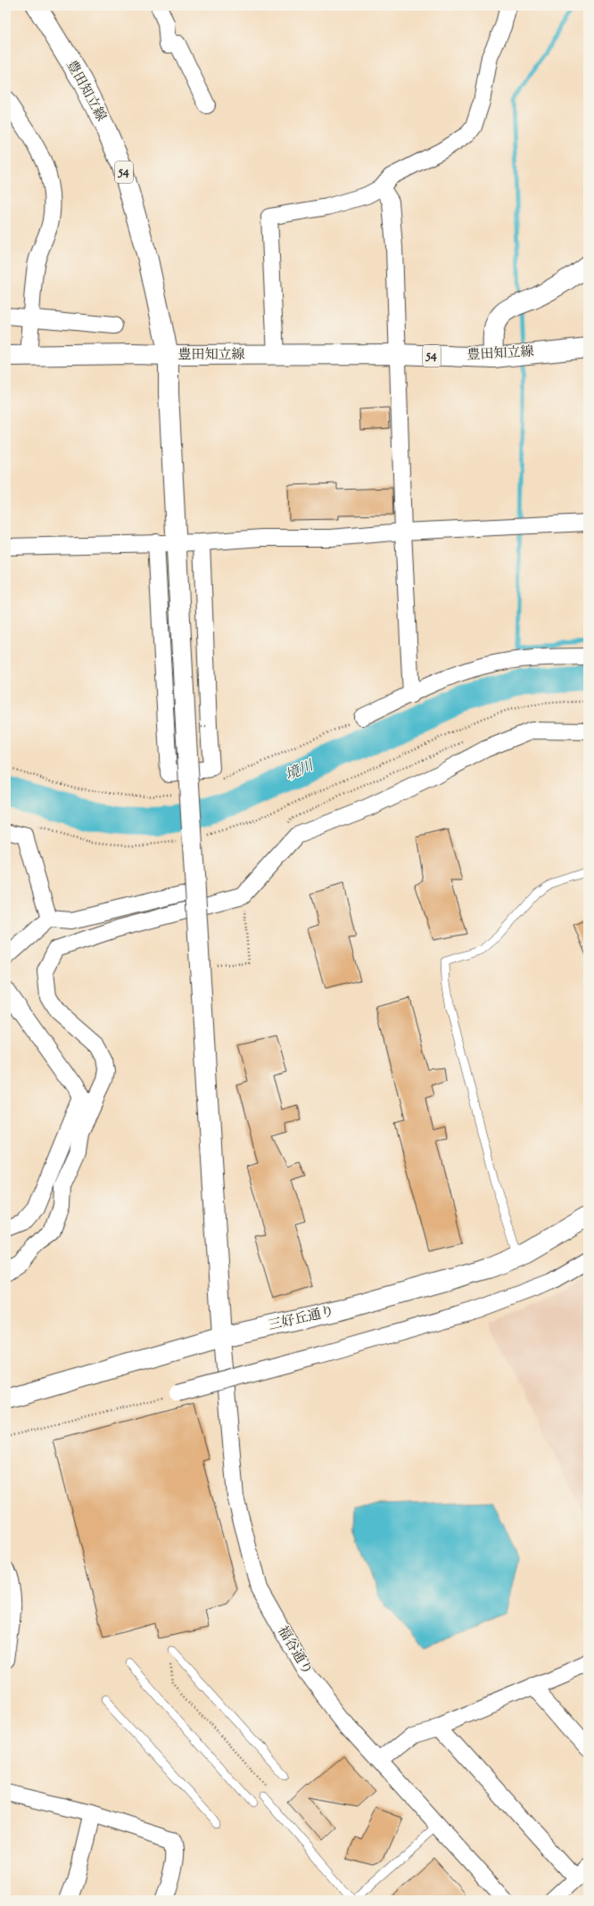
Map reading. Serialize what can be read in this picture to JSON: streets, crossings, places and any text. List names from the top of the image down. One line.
{"streets":{"street":["豊田知立線","54","三好丘通り","福谷通り"]},"crossings":[["三好丘通り","福谷通り"]],"water":["境川"]}
